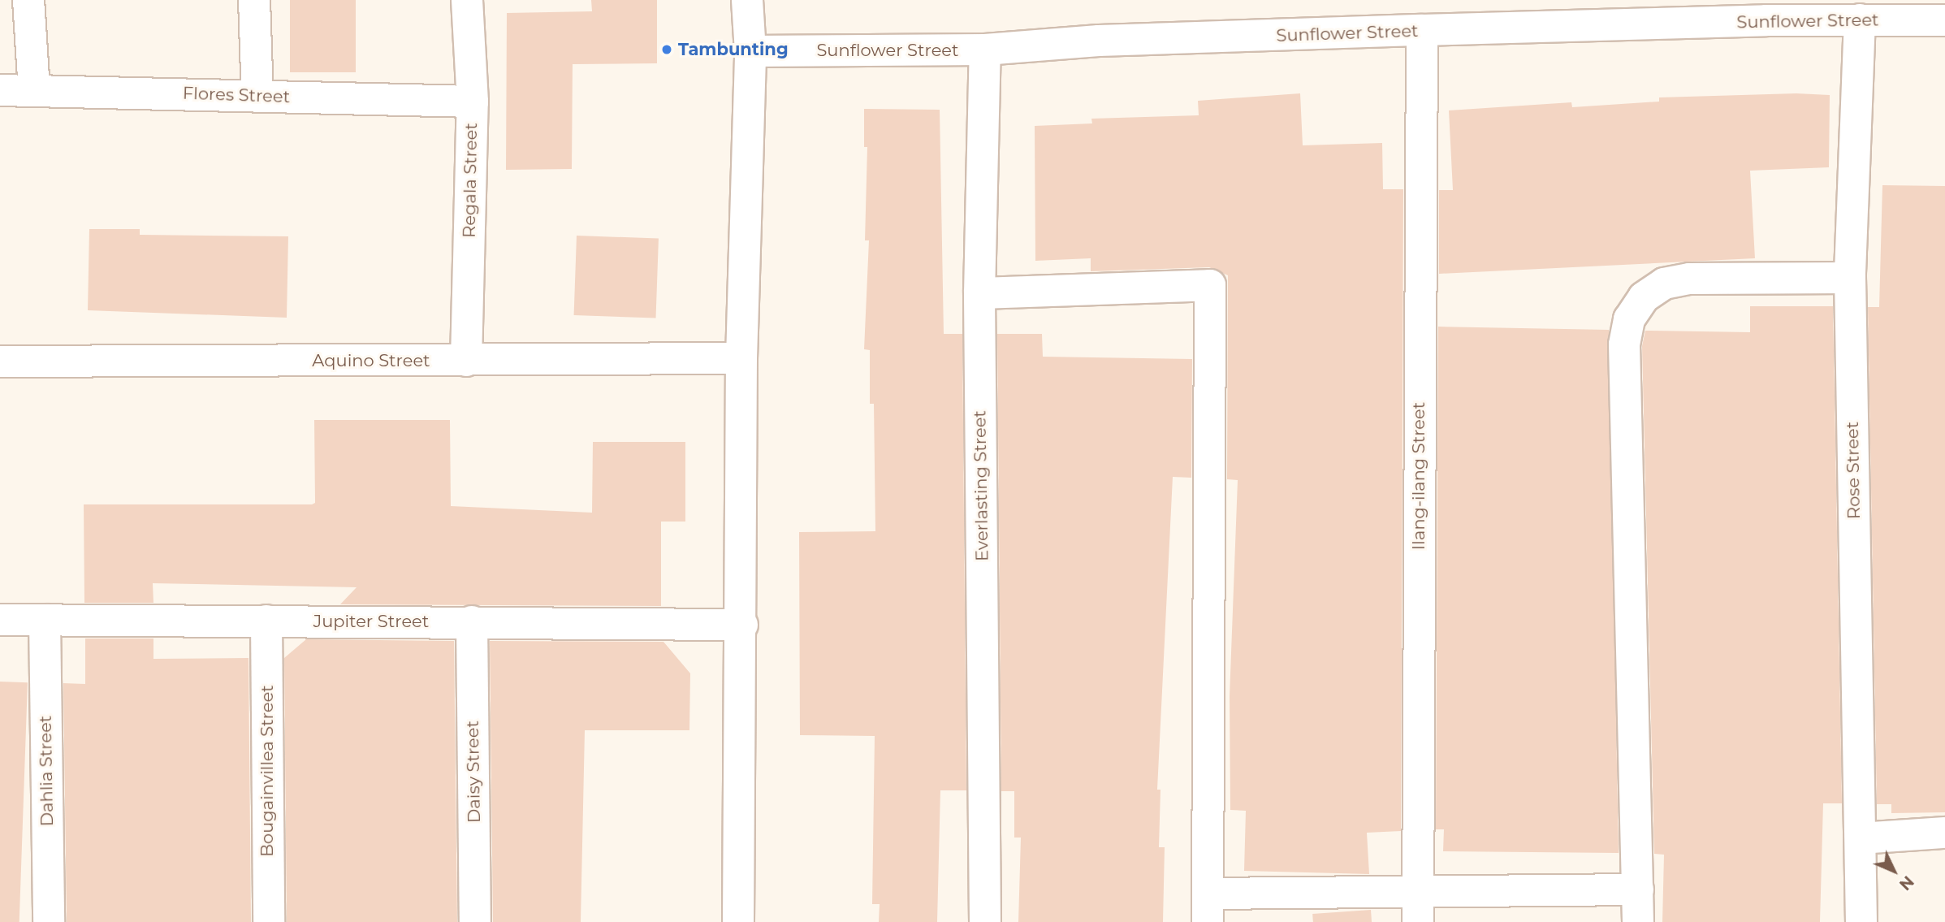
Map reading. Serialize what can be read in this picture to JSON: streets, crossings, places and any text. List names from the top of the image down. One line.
{"streets":{"street":["Sunflower Street","Flores Street","Regala Street","Aquino Street","Rose Street","Ilang-ilang Street","Everlasting Street","Jupiter Street","Dahlia Street","Bougainvillea Street","Daisy Street"]},"crossings":[["Sunflower Street","Rose Street"],["Sunflower Street","Ilang-ilang Street"],["Sunflower Street","Everlasting Street"],["Flores Street","Regala Street"],["Regala Street","Aquino Street"],["Jupiter Street","Dahlia Street"],["Jupiter Street","Bougainvillea Street"],["Jupiter Street","Daisy Street"]],"places":["Tambunting"],"north":"bottom right"}
